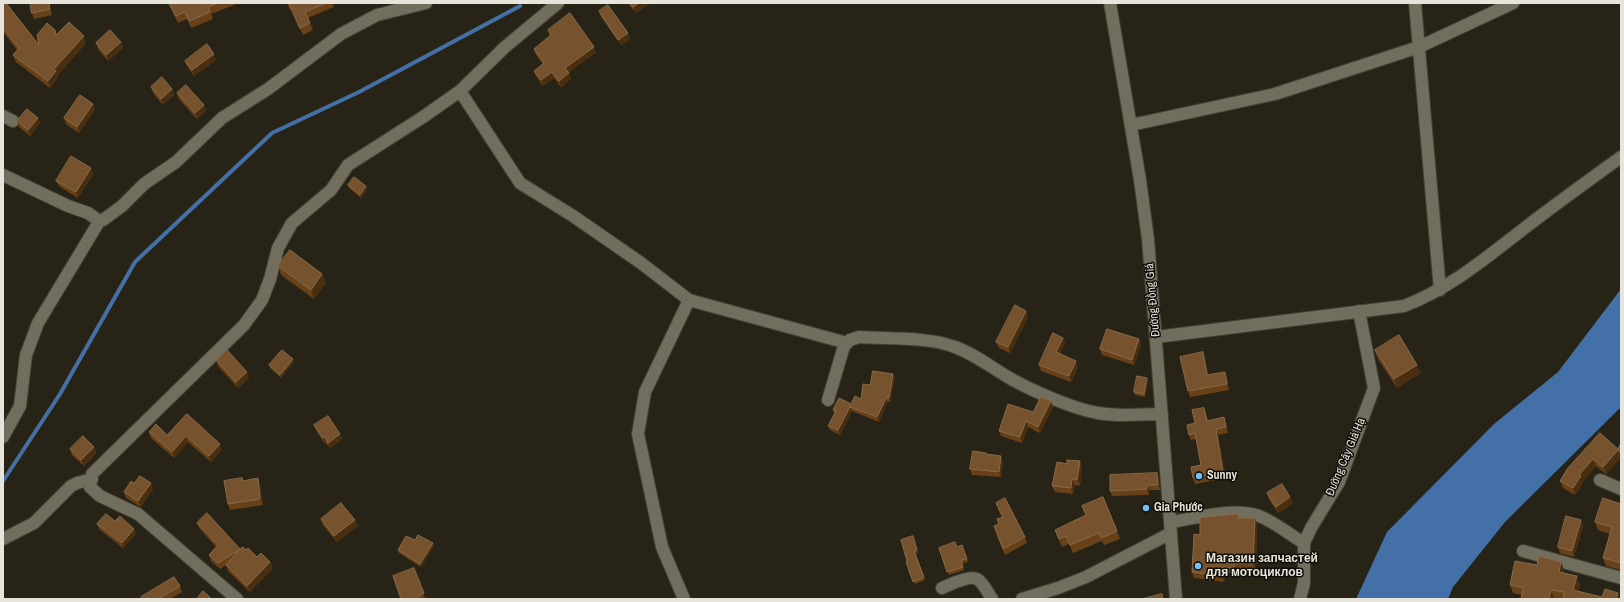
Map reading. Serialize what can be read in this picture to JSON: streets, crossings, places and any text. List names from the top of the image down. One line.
{"streets":{"street":["Đường Đồng Giá","Đường Cây Giá Hạ"]},"places":["Sunny","Gia Phước","Магазин запчастей для мотоциклов"]}
